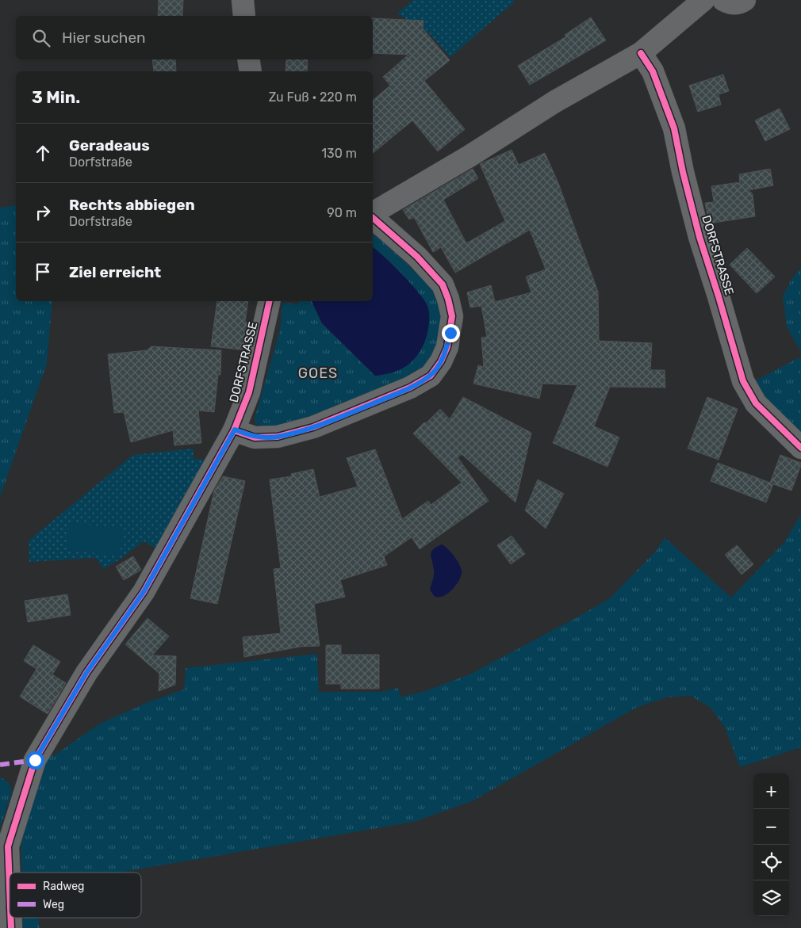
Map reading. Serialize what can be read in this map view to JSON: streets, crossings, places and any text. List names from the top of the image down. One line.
{"streets":{"street":["DORFSTRASSE"]},"districts":["GOES"],"legend":["Radweg","Weg"],"page":{"search":"Hier suchen","heading":["3 Min.","Zu Fuß · 220 m"],"list":[["Geradeaus","Dorfstraße","130 m"],["Rechts abbiegen","Dorfstraße","90 m"],"Ziel erreicht"],"map_buttons":["+","−"]}}
